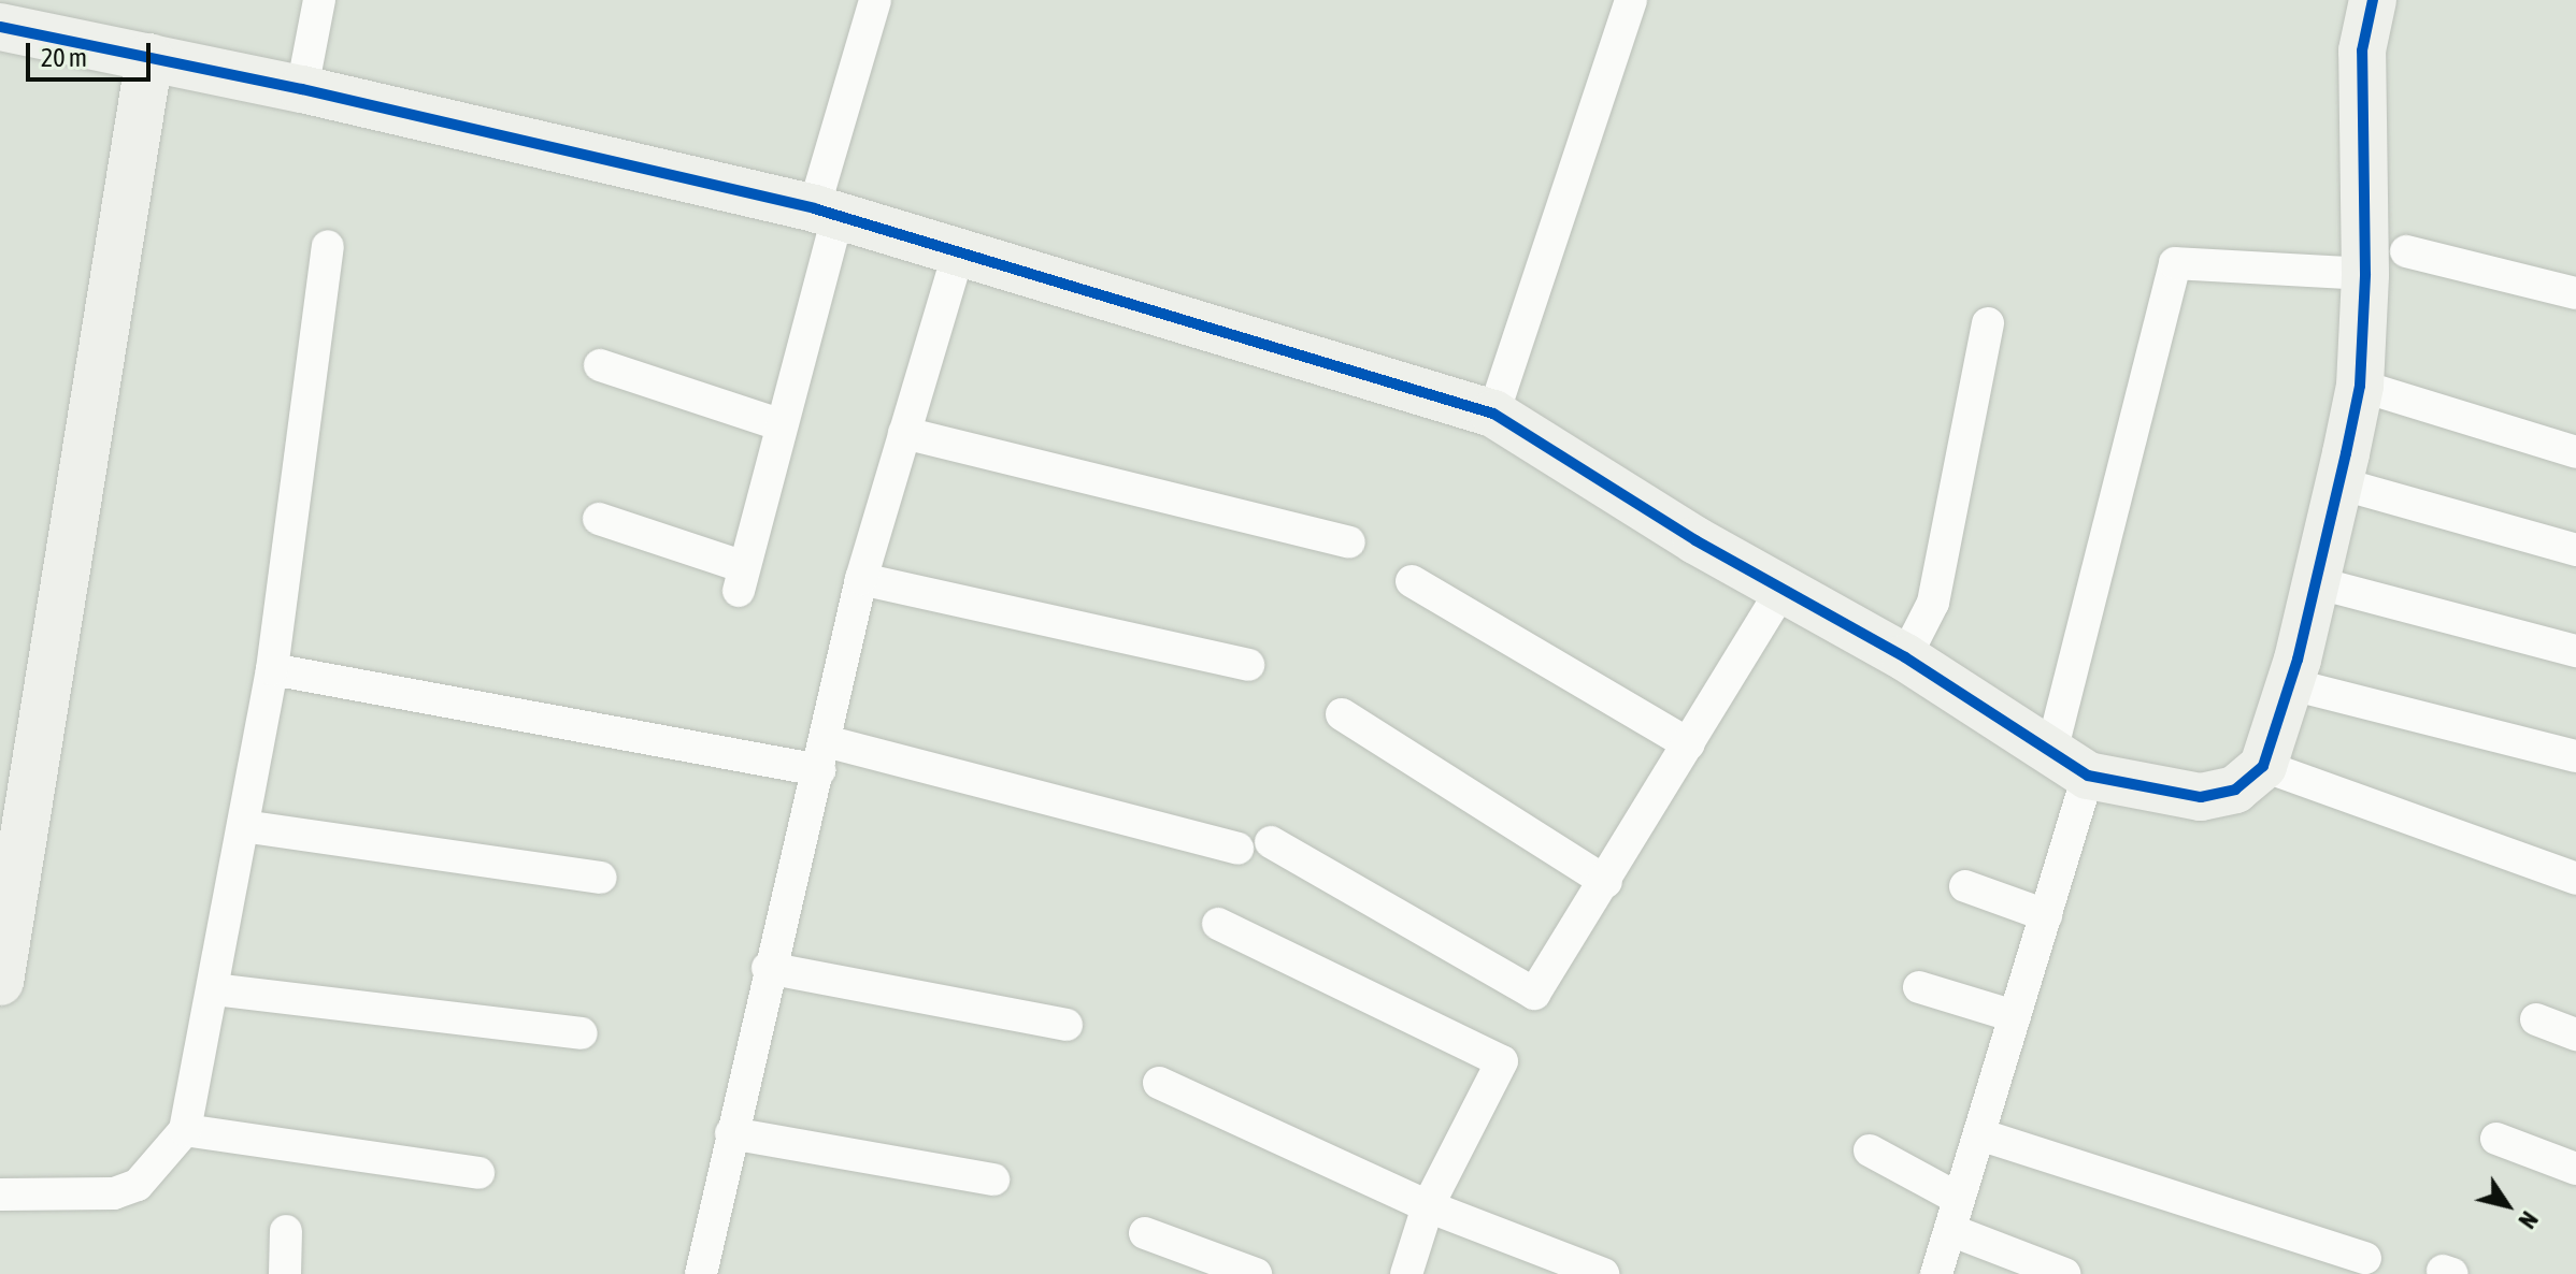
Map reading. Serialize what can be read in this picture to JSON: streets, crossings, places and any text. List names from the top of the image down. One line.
{"scale_bar":"20 m","north":"bottom right"}
